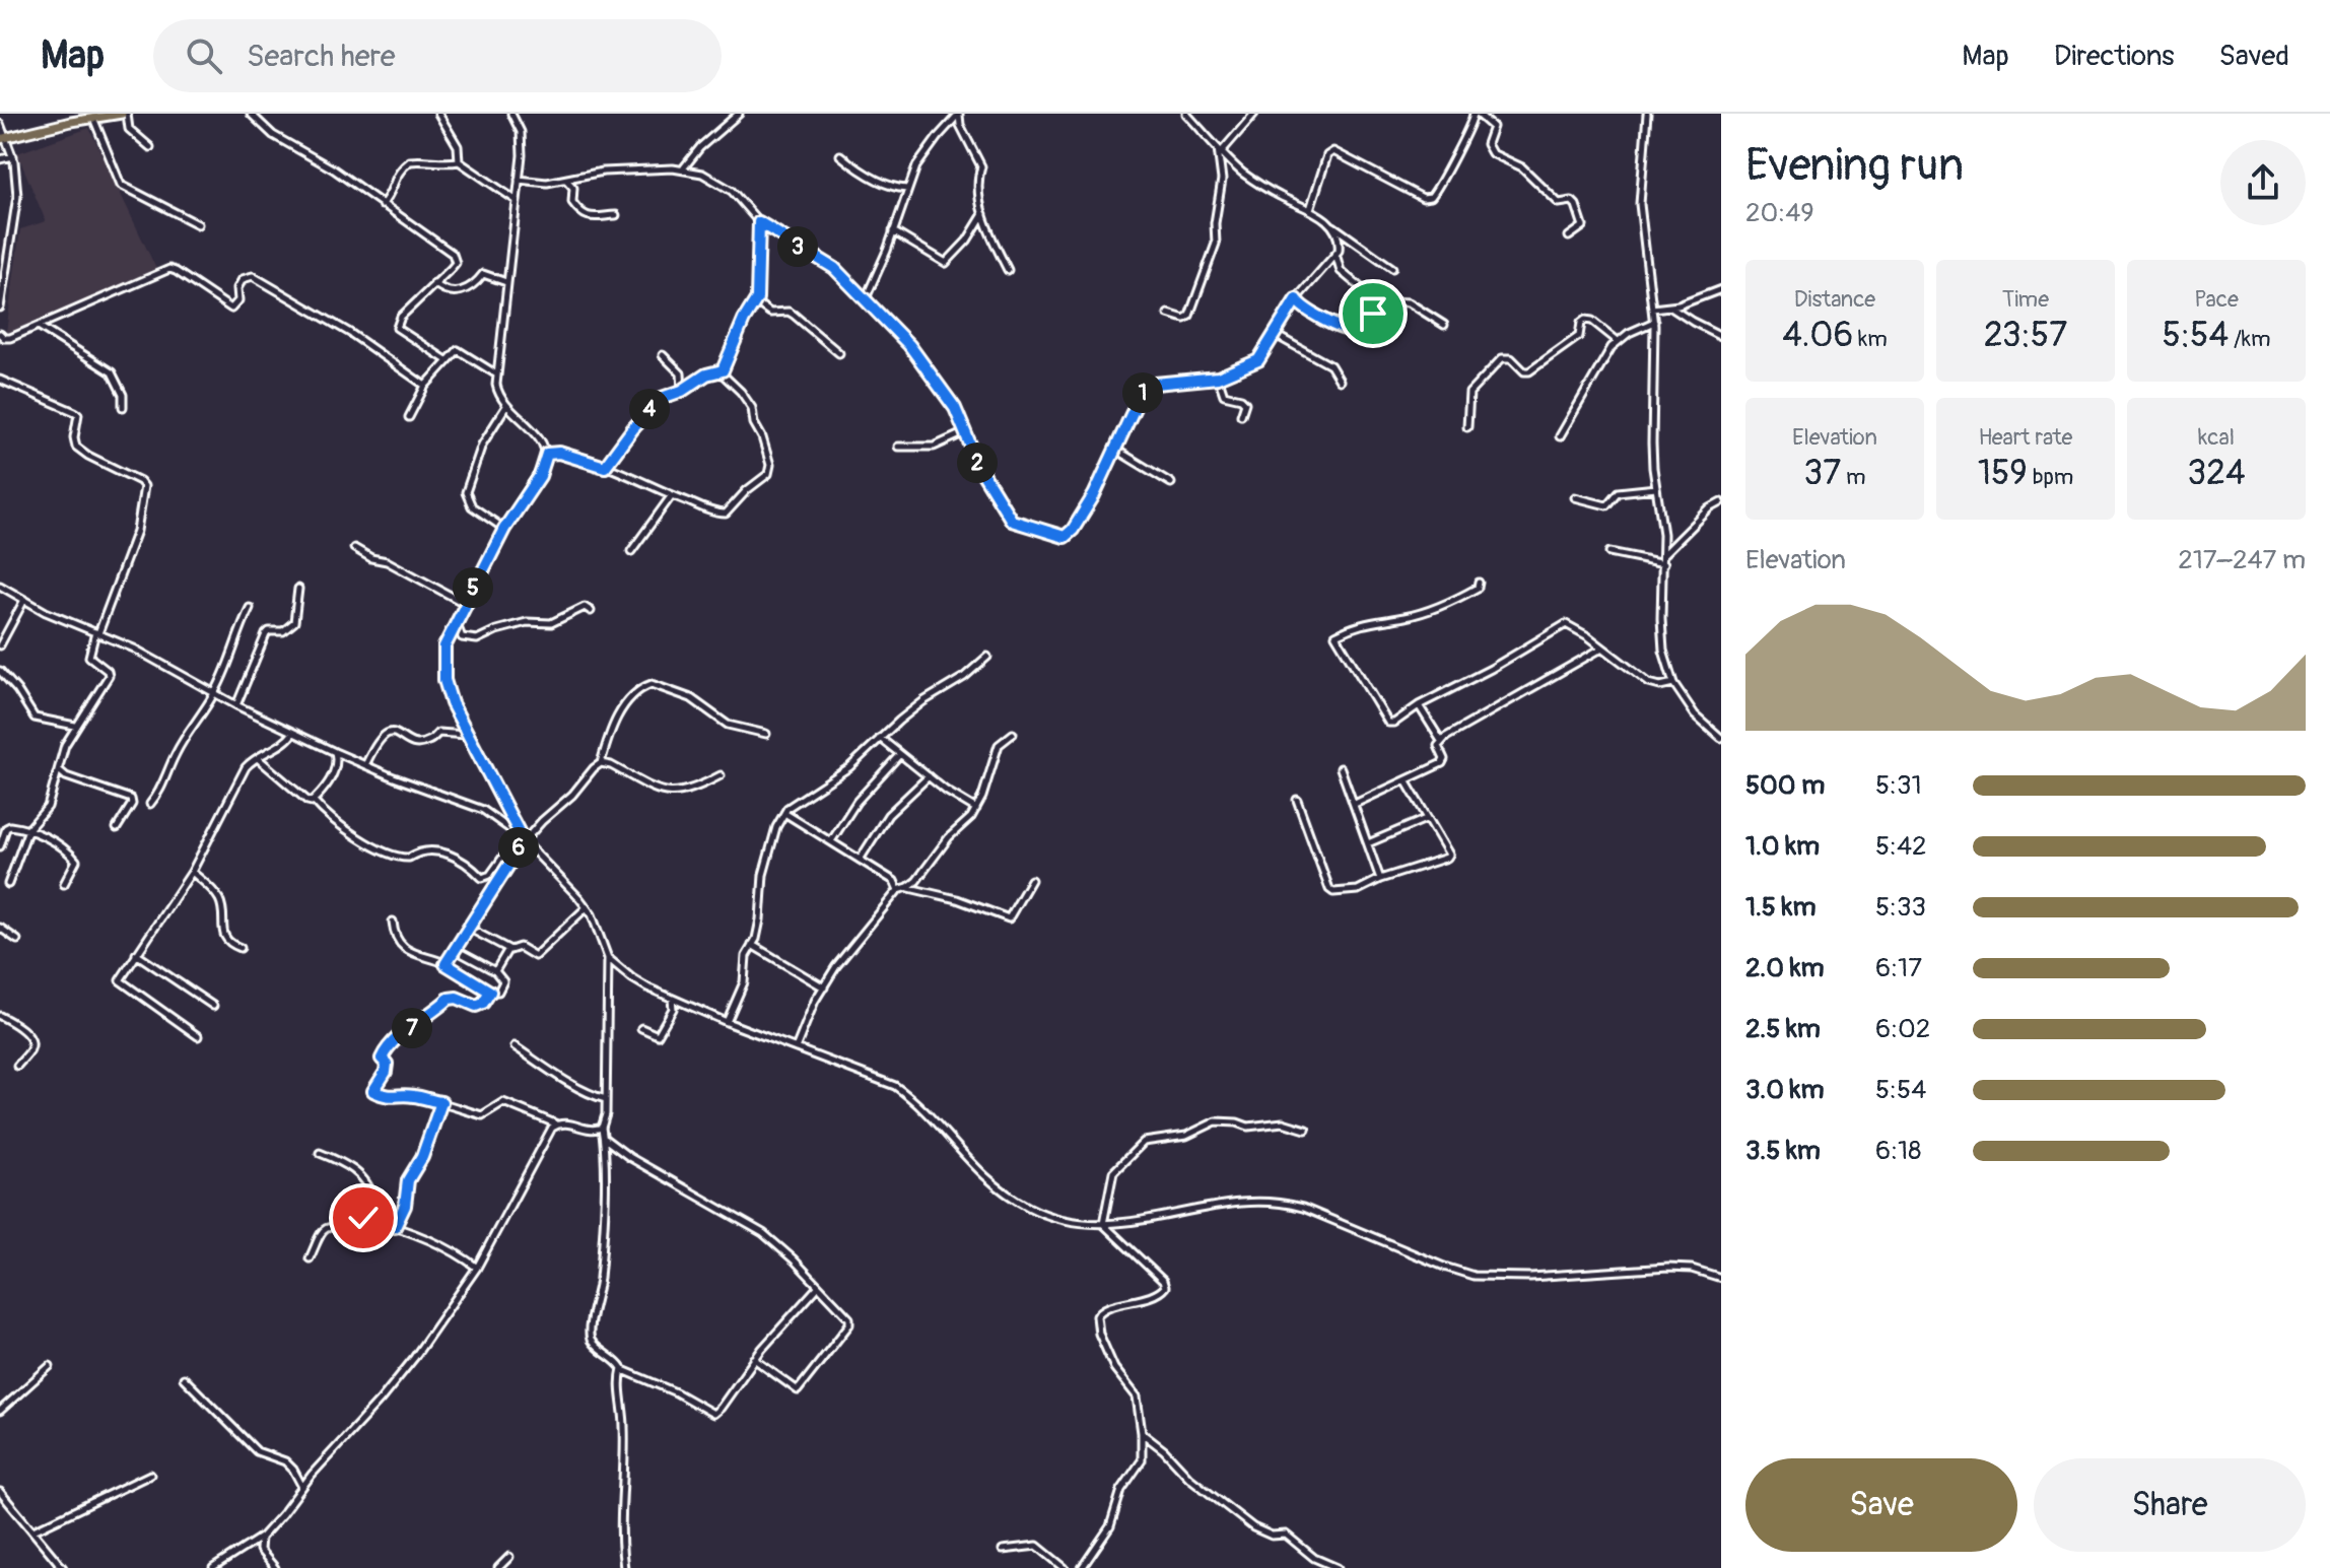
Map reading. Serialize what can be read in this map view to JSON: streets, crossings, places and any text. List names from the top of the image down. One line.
{"page":{"header":"Map","search":"Search here","nav":["Map","Directions","Saved"],"heading":["Evening run","20:49"],"pins":["3","1","4","2","5","6","7"],"stats":[["Distance","4.06 km"],["Time","23:57"],["Pace","5:54 /km"],["Elevation","37 m"],["Heart rate","159 bpm"],["kcal","324"]],"chart":["Elevation","217–247 m"],"list":[{"name":"500 m","note":"5:31"},{"name":"1.0 km","note":"5:42"},{"name":"1.5 km","note":"5:33"},{"name":"2.0 km","note":"6:17"},{"name":"2.5 km","note":"6:02"},{"name":"3.0 km","note":"5:54"},{"name":"3.5 km","note":"6:18"}],"buttons":["Save","Share"]}}
